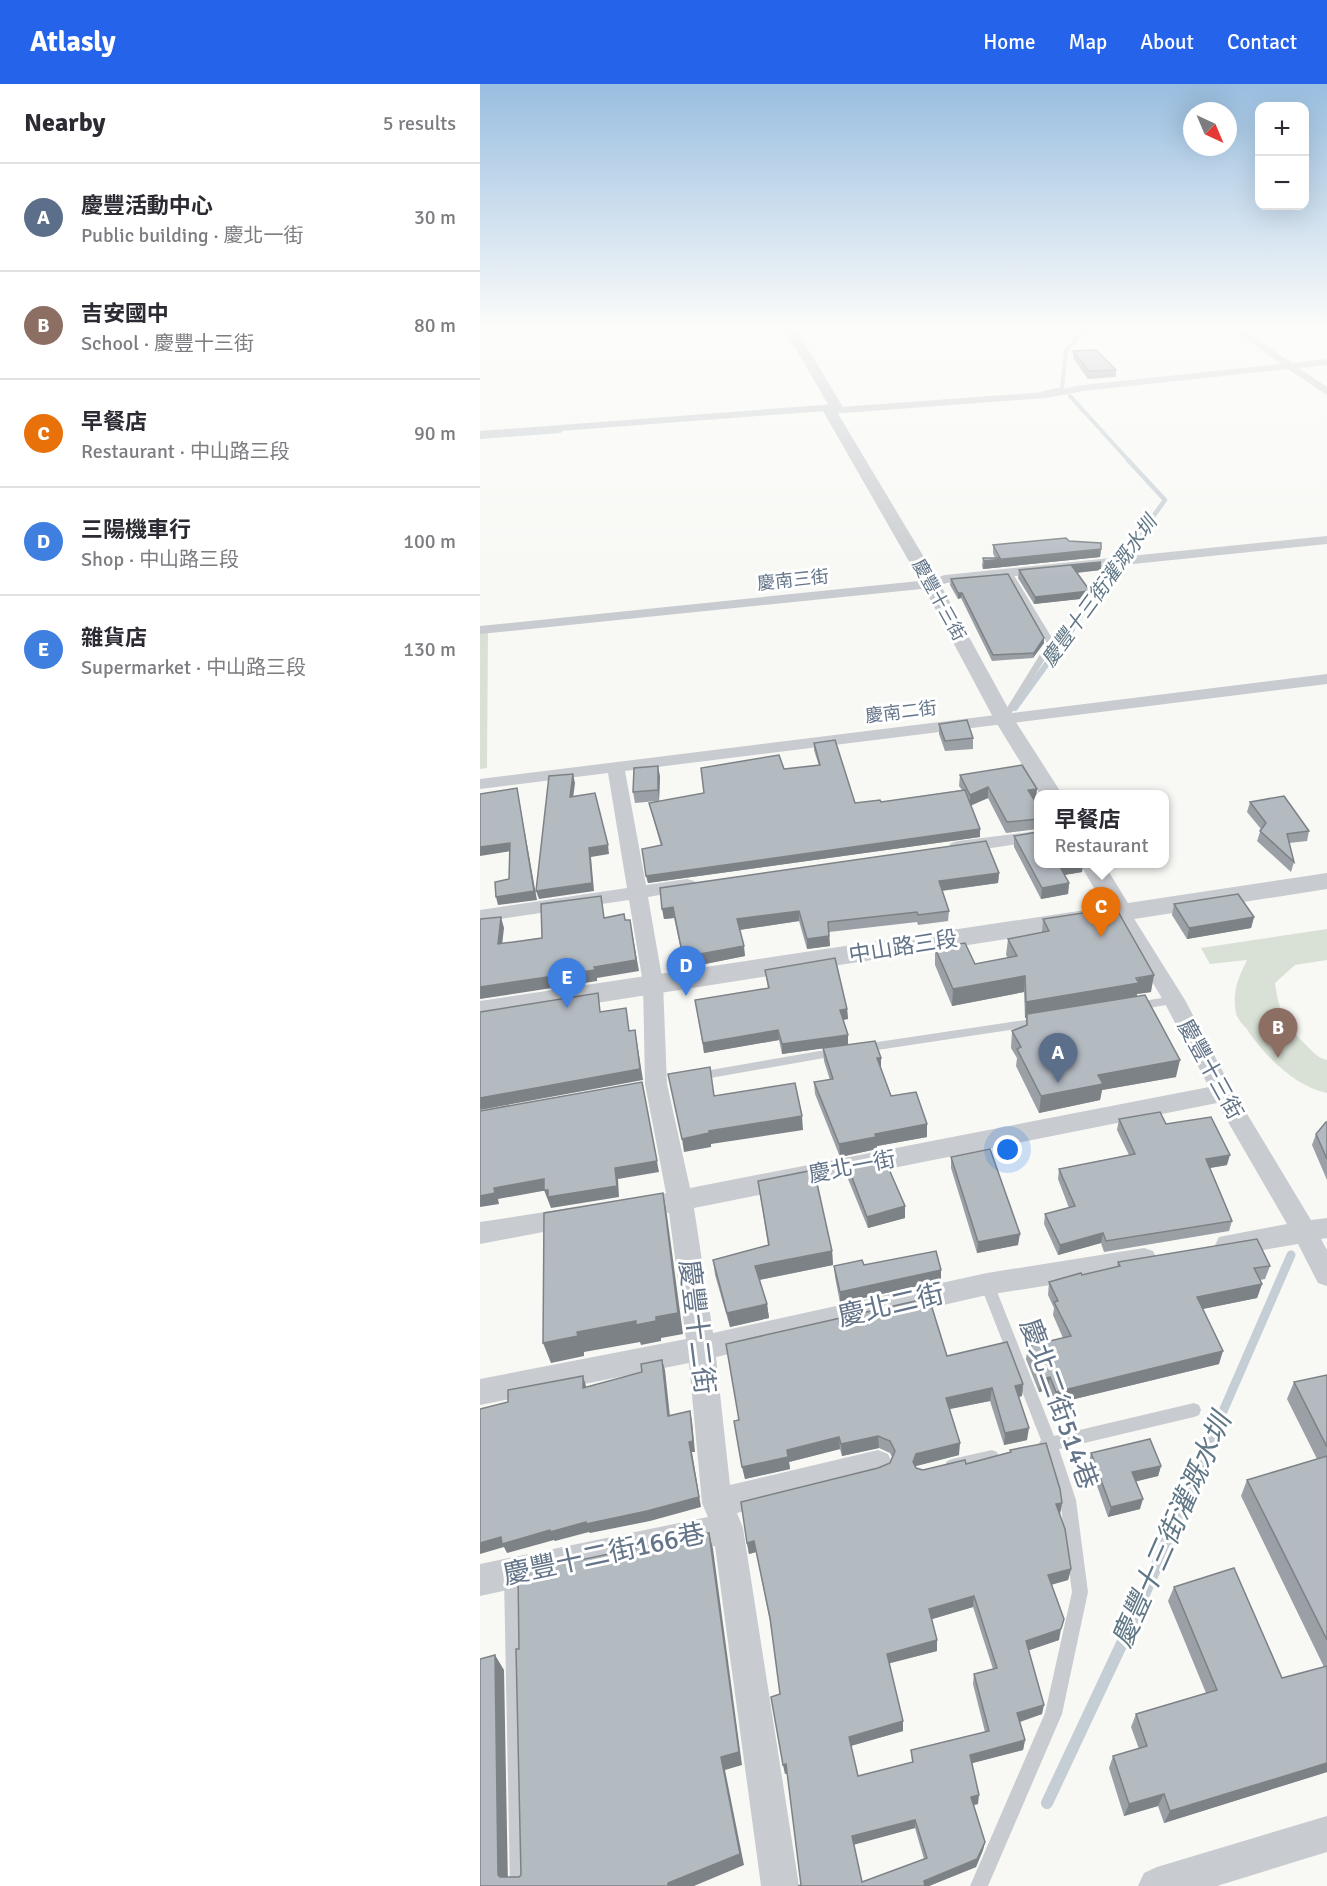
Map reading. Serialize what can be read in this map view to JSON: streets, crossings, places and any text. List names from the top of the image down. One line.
{"streets":{"street":["慶南三街","慶豐十三街","慶南二街","中山路三段","慶北一街","慶北二街","慶豐十二街","慶豐十二街166巷"],"lane":["慶北二街514巷"]},"crossings":[["慶南三街","慶豐十三街"],["慶豐十三街","慶南二街"],["慶豐十三街","中山路三段"],["慶豐十三街","慶北一街"],["慶南二街","慶豐十二街"],["中山路三段","慶豐十二街"],["慶北一街","慶豐十二街"],["慶北二街","慶豐十二街"],["慶北二街","慶北二街514巷"],["慶豐十二街","慶豐十二街166巷"]],"water":["慶豐十三街灌溉水圳"],"north":"bottom right","page":{"header":"Atlasly","nav":["Home","Map","About","Contact"],"heading":["Nearby","5 results"],"map_buttons":["+","−"],"list":[{"mark":"A","name":"慶豐活動中心","note":"Public building · 慶北一街","value":"30 m"},{"mark":"B","name":"吉安國中","note":"School · 慶豐十三街","value":"80 m"},{"mark":"C","name":"早餐店","note":"Restaurant · 中山路三段","value":"90 m"},{"mark":"D","name":"三陽機車行","note":"Shop · 中山路三段","value":"100 m"},{"mark":"E","name":"雜貨店","note":"Supermarket · 中山路三段","value":"130 m"}],"popup":["早餐店","Restaurant"],"pins":["C","D","E","B","A"]}}
